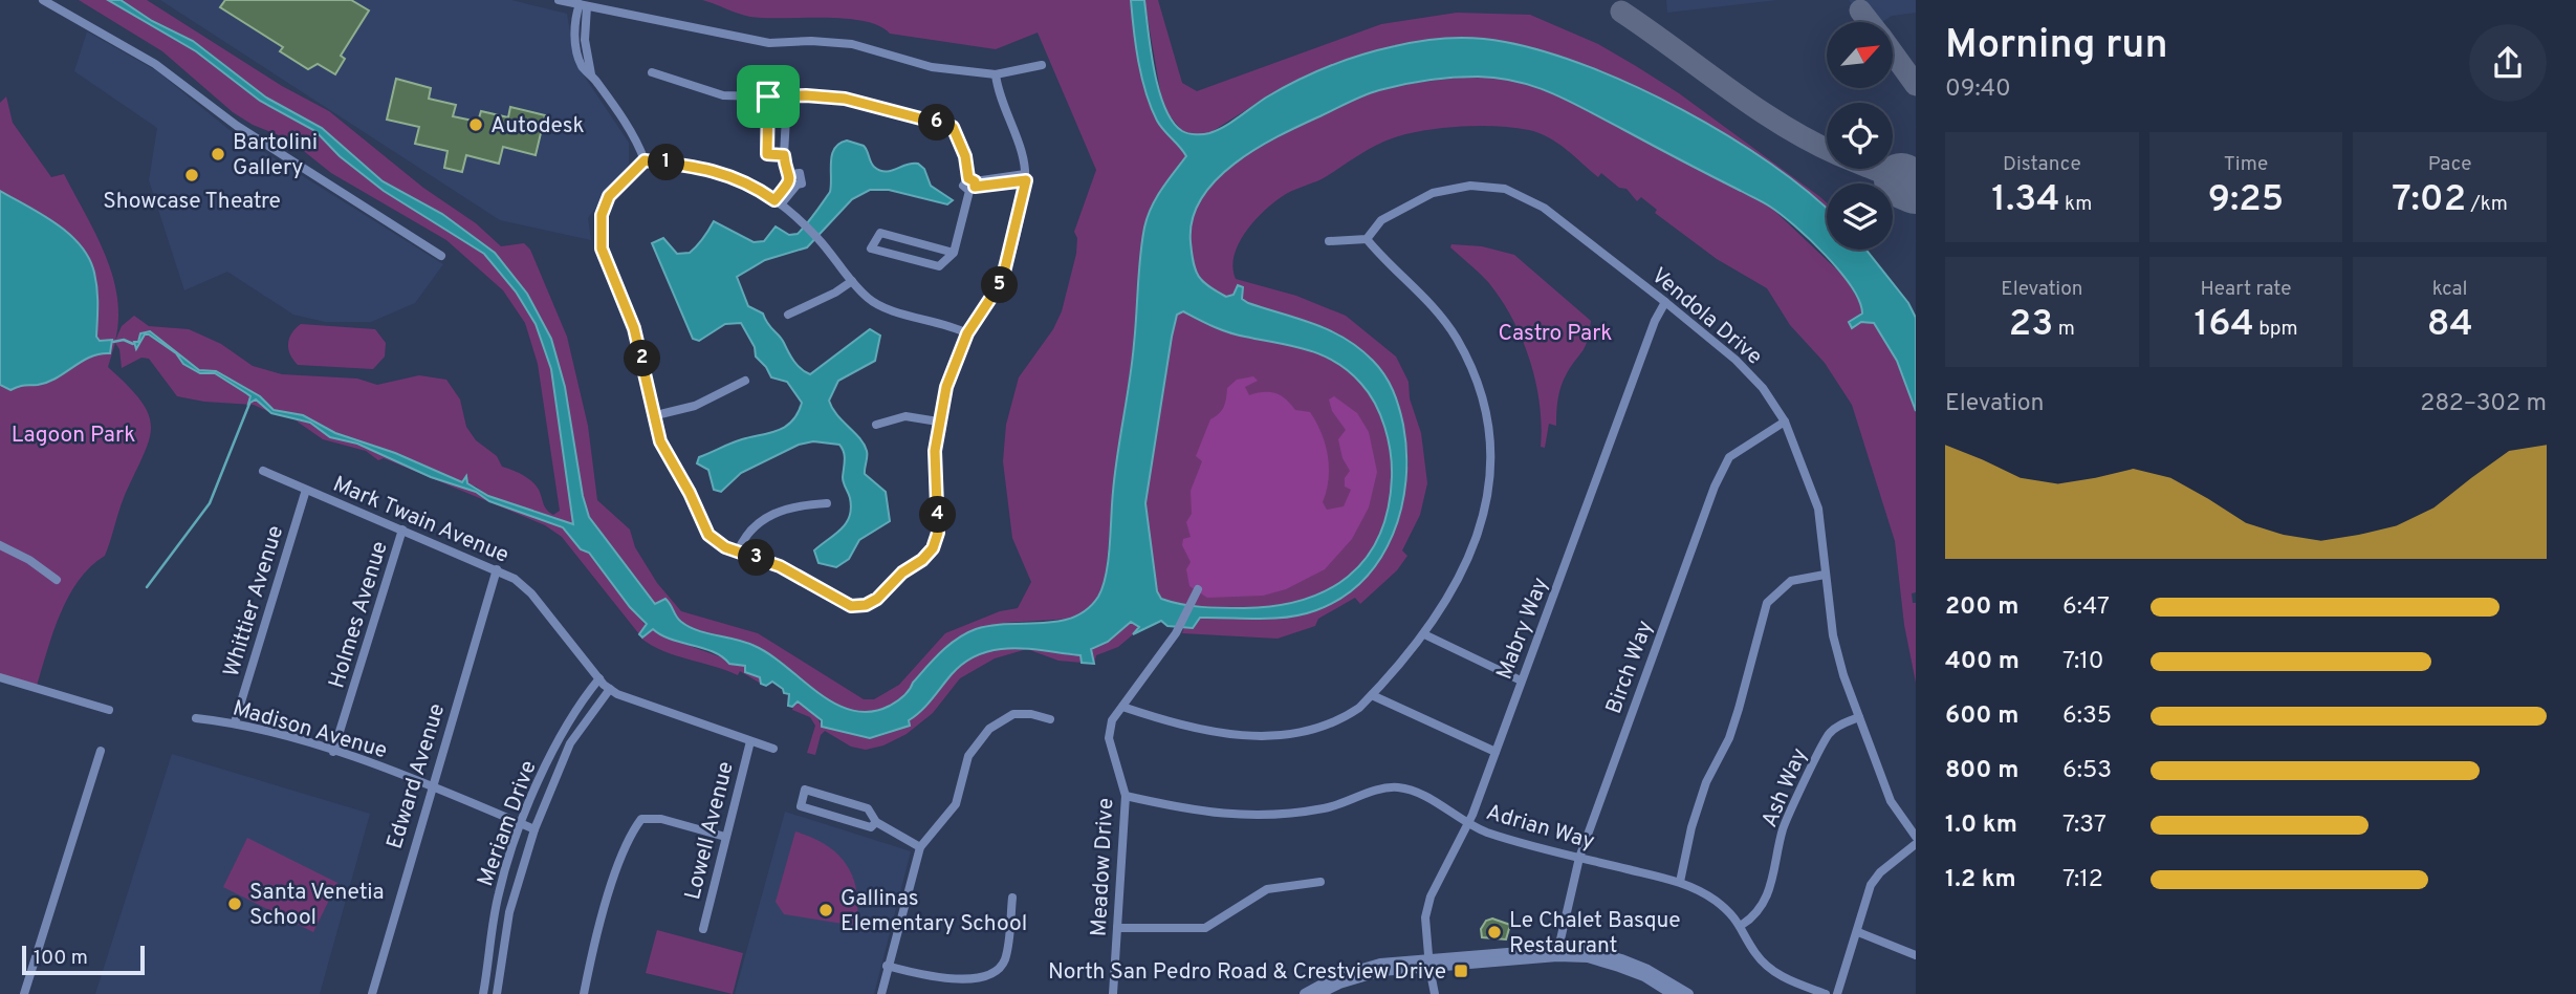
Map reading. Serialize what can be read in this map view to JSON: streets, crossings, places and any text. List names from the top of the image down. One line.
{"streets":{"street":["Vendola Drive","Mark Twain Avenue","Whittier Avenue","Holmes Avenue","Mabry Way","Birch Way","Madison Avenue","Edward Avenue","Ash Way","Meriam Drive","Adrian Way","Lowell Avenue","Meadow Drive"]},"crossings":[["Vendola Drive","Mabry Way"],["Vendola Drive","Birch Way"],["Vendola Drive","Ash Way"],["Mark Twain Avenue","Whittier Avenue"],["Mark Twain Avenue","Holmes Avenue"],["Mark Twain Avenue","Edward Avenue"],["Mark Twain Avenue","Meriam Drive"],["Mark Twain Avenue","Lowell Avenue"],["Whittier Avenue","Madison Avenue"],["Holmes Avenue","Madison Avenue"],["Mabry Way","Adrian Way"],["Birch Way","Adrian Way"],["Madison Avenue","Edward Avenue"],["Madison Avenue","Meriam Drive"],["Ash Way","Adrian Way"],["Adrian Way","Meadow Drive"]],"parks":["Castro Park","Lagoon Park"],"places":{"other":["Autodesk","Bartolini Gallery","Showcase Theatre","Santa Venetia School","Gallinas Elementary School","Le Chalet Basque Restaurant"],"transit":["North San Pedro Road & Crestview Drive"]},"scale_bar":"100 m","north":"top right","page":{"heading":["Morning run","09:40"],"pins":["6","1","5","2","4","3"],"stats":[["Distance","1.34 km"],["Time","9:25"],["Pace","7:02 /km"],["Elevation","23 m"],["Heart rate","164 bpm"],["kcal","84"]],"chart":["Elevation","282–302 m"],"list":[{"name":"200 m","note":"6:47"},{"name":"400 m","note":"7:10"},{"name":"600 m","note":"6:35"},{"name":"800 m","note":"6:53"},{"name":"1.0 km","note":"7:37"},{"name":"1.2 km","note":"7:12"}],"scale":"100 m"}}
